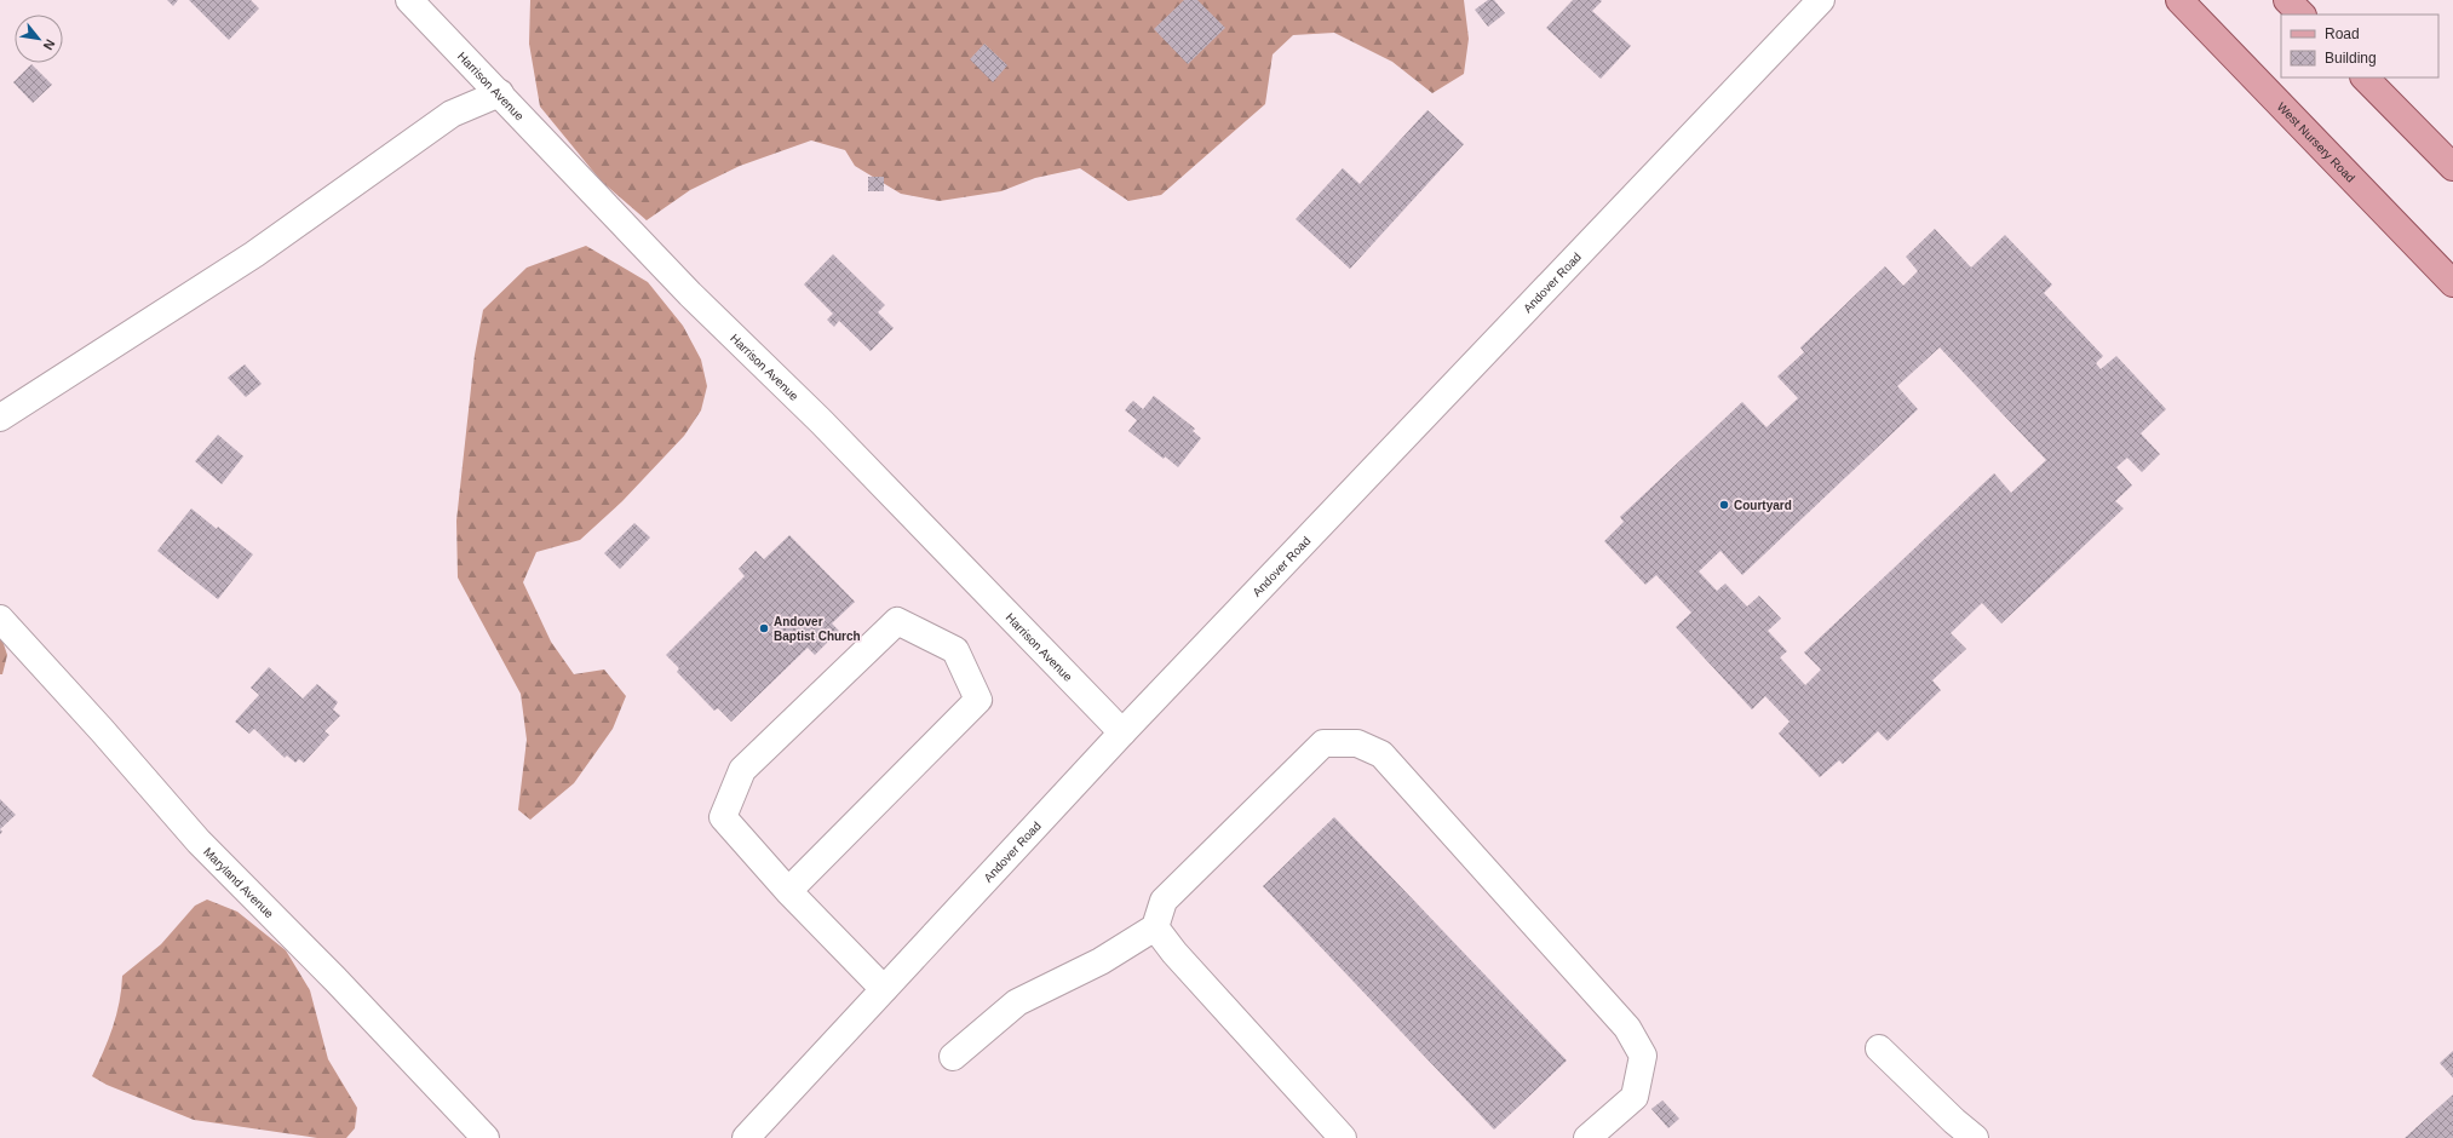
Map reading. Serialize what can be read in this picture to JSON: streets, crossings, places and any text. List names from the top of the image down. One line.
{"streets":{"main road":["West Nursery Road"],"street":["Harrison Avenue","Andover Road","Maryland Avenue"]},"crossings":[["Harrison Avenue","Andover Road"]],"places":["Courtyard","Andover Baptist Church"],"legend":["Road","Building"],"north":"bottom right"}
